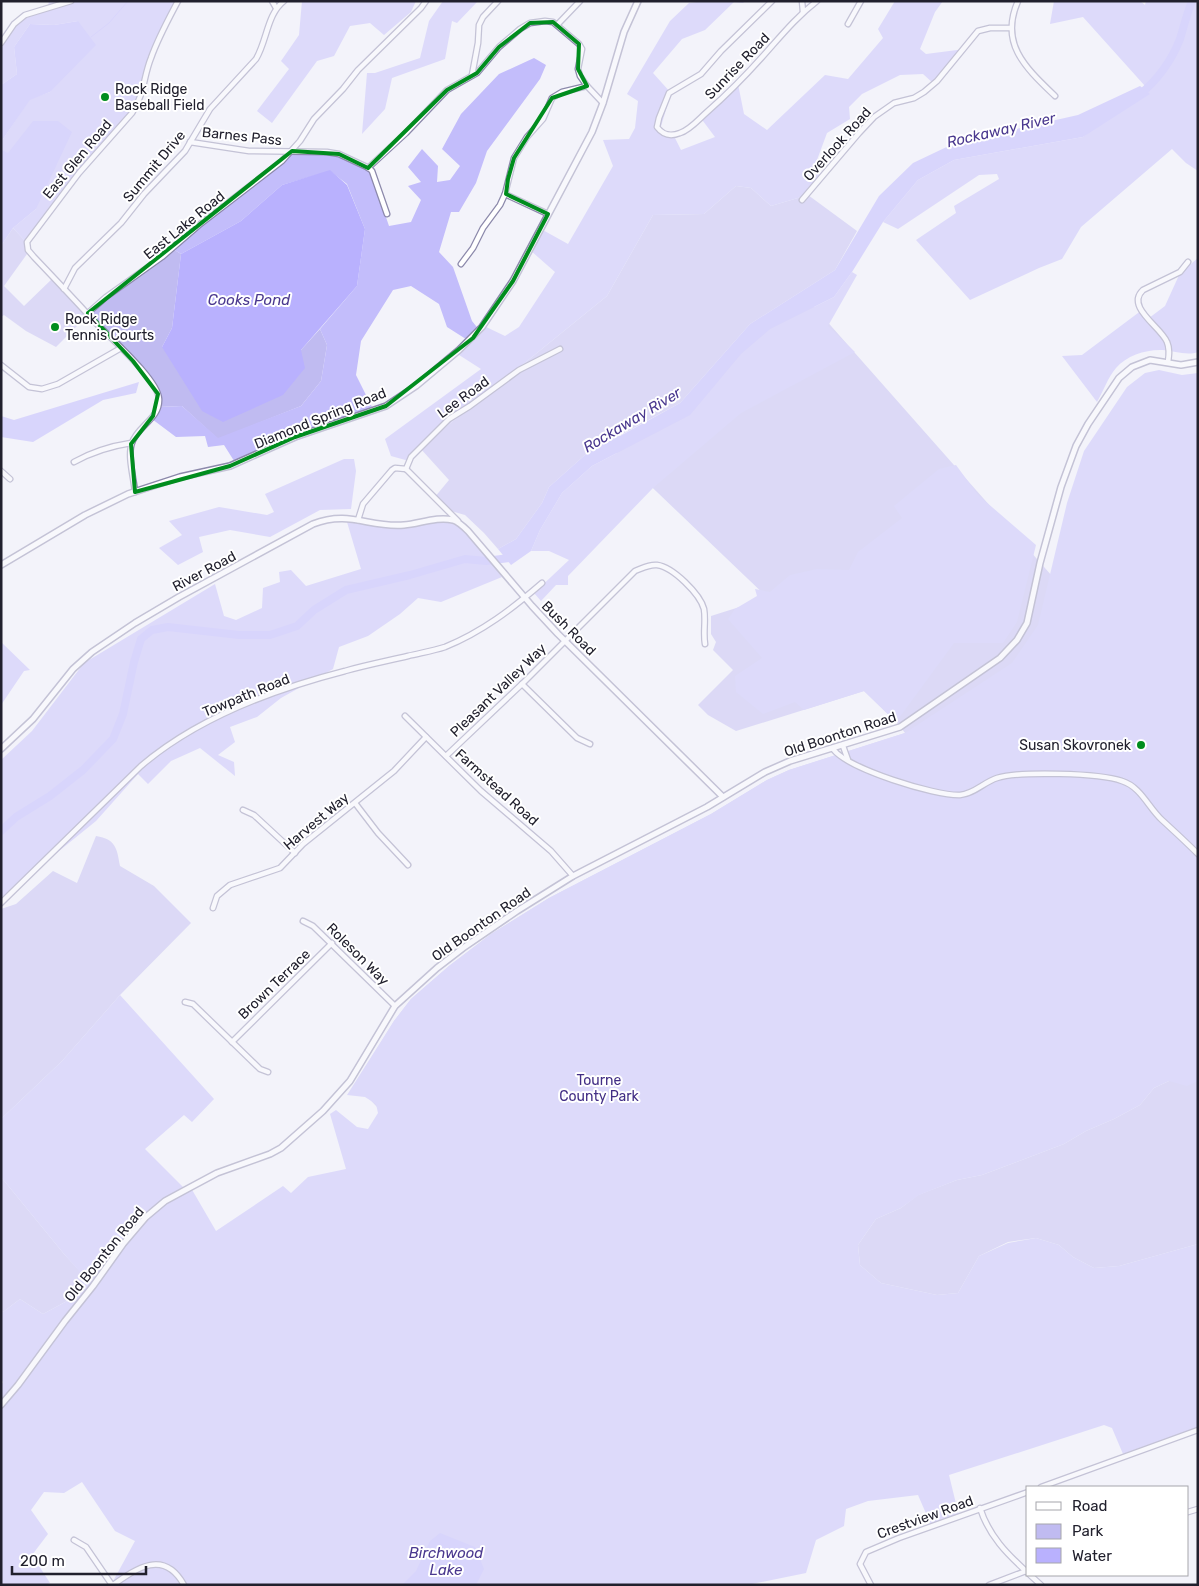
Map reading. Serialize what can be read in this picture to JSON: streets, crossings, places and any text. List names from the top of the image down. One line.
{"streets":{"street":["Sunrise Road","Barnes Pass","Overlook Road","East Glen Road","Summit Drive","East Lake Road","Lee Road","Diamond Spring Road","River Road","Bush Road","Pleasant Valley Way","Towpath Road","Old Boonton Road","Farmstead Road","Harvest Way","Roleson Way","Brown Terrace","Crestview Road"]},"crossings":[["Barnes Pass","Summit Drive"],["Barnes Pass","East Lake Road"],["East Glen Road","Summit Drive"],["Lee Road","Bush Road"],["River Road","Bush Road"],["Bush Road","Pleasant Valley Way"],["Bush Road","Towpath Road"],["Bush Road","Old Boonton Road"],["Pleasant Valley Way","Farmstead Road"],["Old Boonton Road","Farmstead Road"],["Old Boonton Road","Roleson Way"],["Farmstead Road","Harvest Way"],["Roleson Way","Brown Terrace"]],"water":["Rockaway River","Cooks Pond","Birchwood Lake"],"parks":["Tourne County Park"],"places":["Rock Ridge Baseball Field","Rock Ridge Tennis Courts","Susan Skovronek"],"legend":["Road","Park","Water"],"scale_bar":"200 m"}
